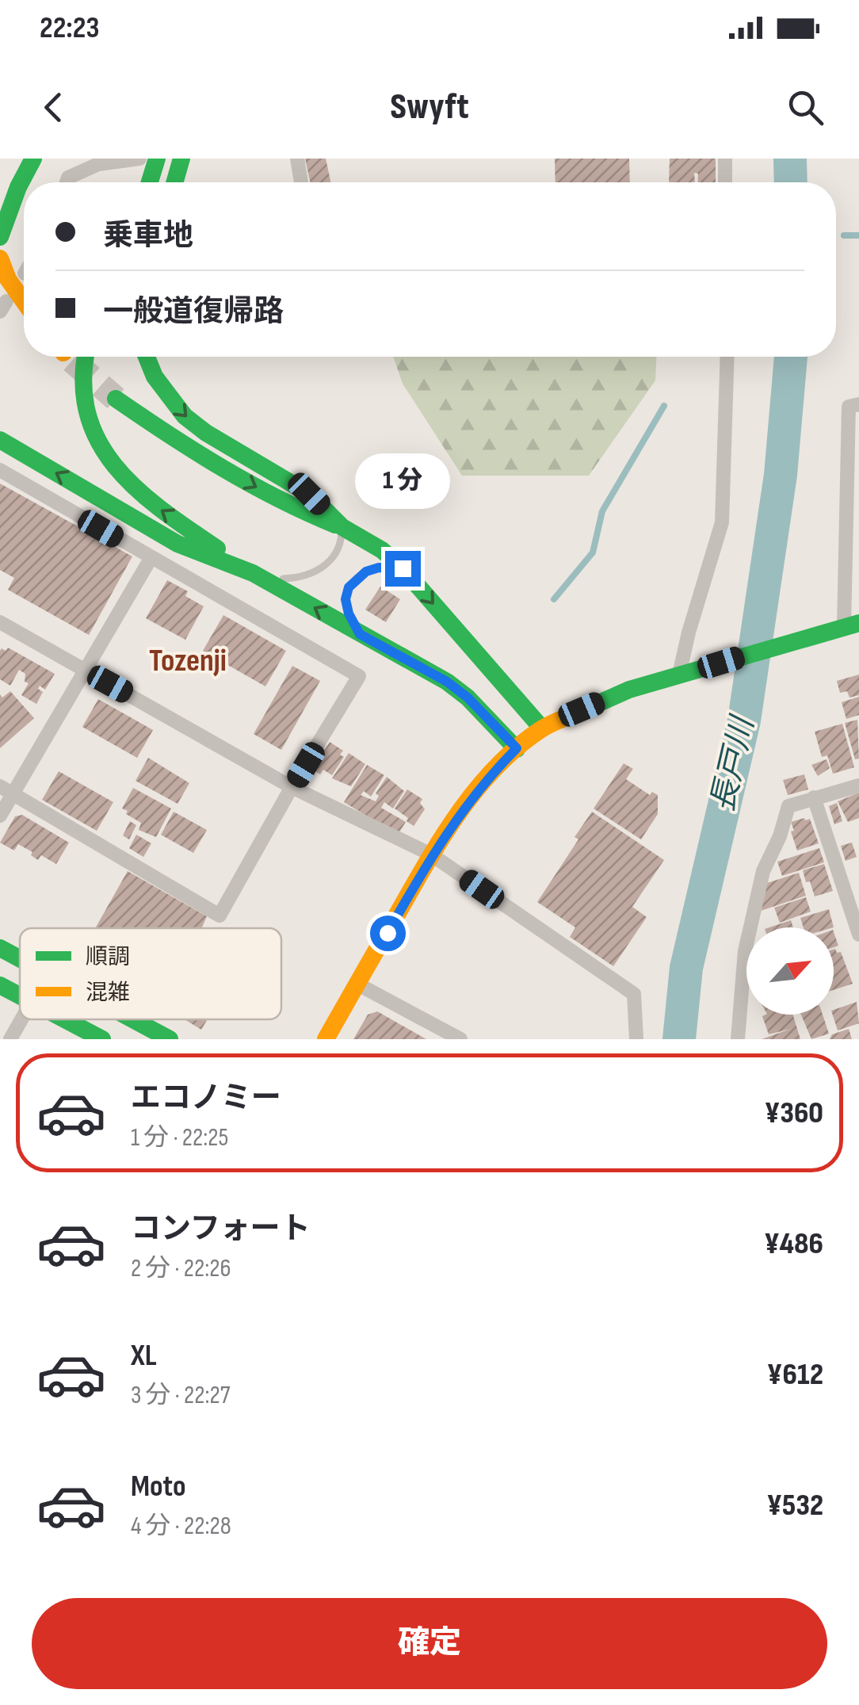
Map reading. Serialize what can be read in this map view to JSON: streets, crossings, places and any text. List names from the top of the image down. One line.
{"districts":["Tozenji"],"water":["長戸川"],"legend":["順調","混雑"],"north":"top right","page":{"status":"22:23","header":"Swyft","banner":["乗車地","一般道復帰路"],"bubble":"1 分","list":[{"name":"エコノミー","note":"1 分 · 22:25","value":"¥360"},{"name":"コンフォート","note":"2 分 · 22:26","value":"¥486"},{"name":"XL","note":"3 分 · 22:27","value":"¥612"},{"name":"Moto","note":"4 分 · 22:28","value":"¥532"}],"buttons":"確定"}}
